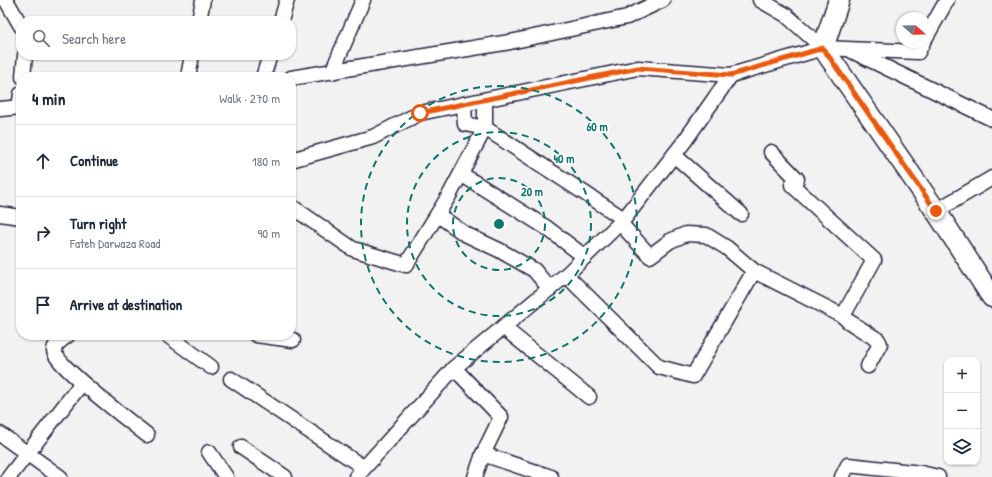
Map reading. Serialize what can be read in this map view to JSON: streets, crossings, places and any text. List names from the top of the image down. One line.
{"north":"right","page":{"search":"Search here","heading":["4 min","Walk · 270 m"],"list":[["Continue","180 m"],["Turn right","Fateh Darwaza Road","90 m"],"Arrive at destination"],"map_buttons":["+","−"]},"rings":["60 m","40 m","20 m"]}
